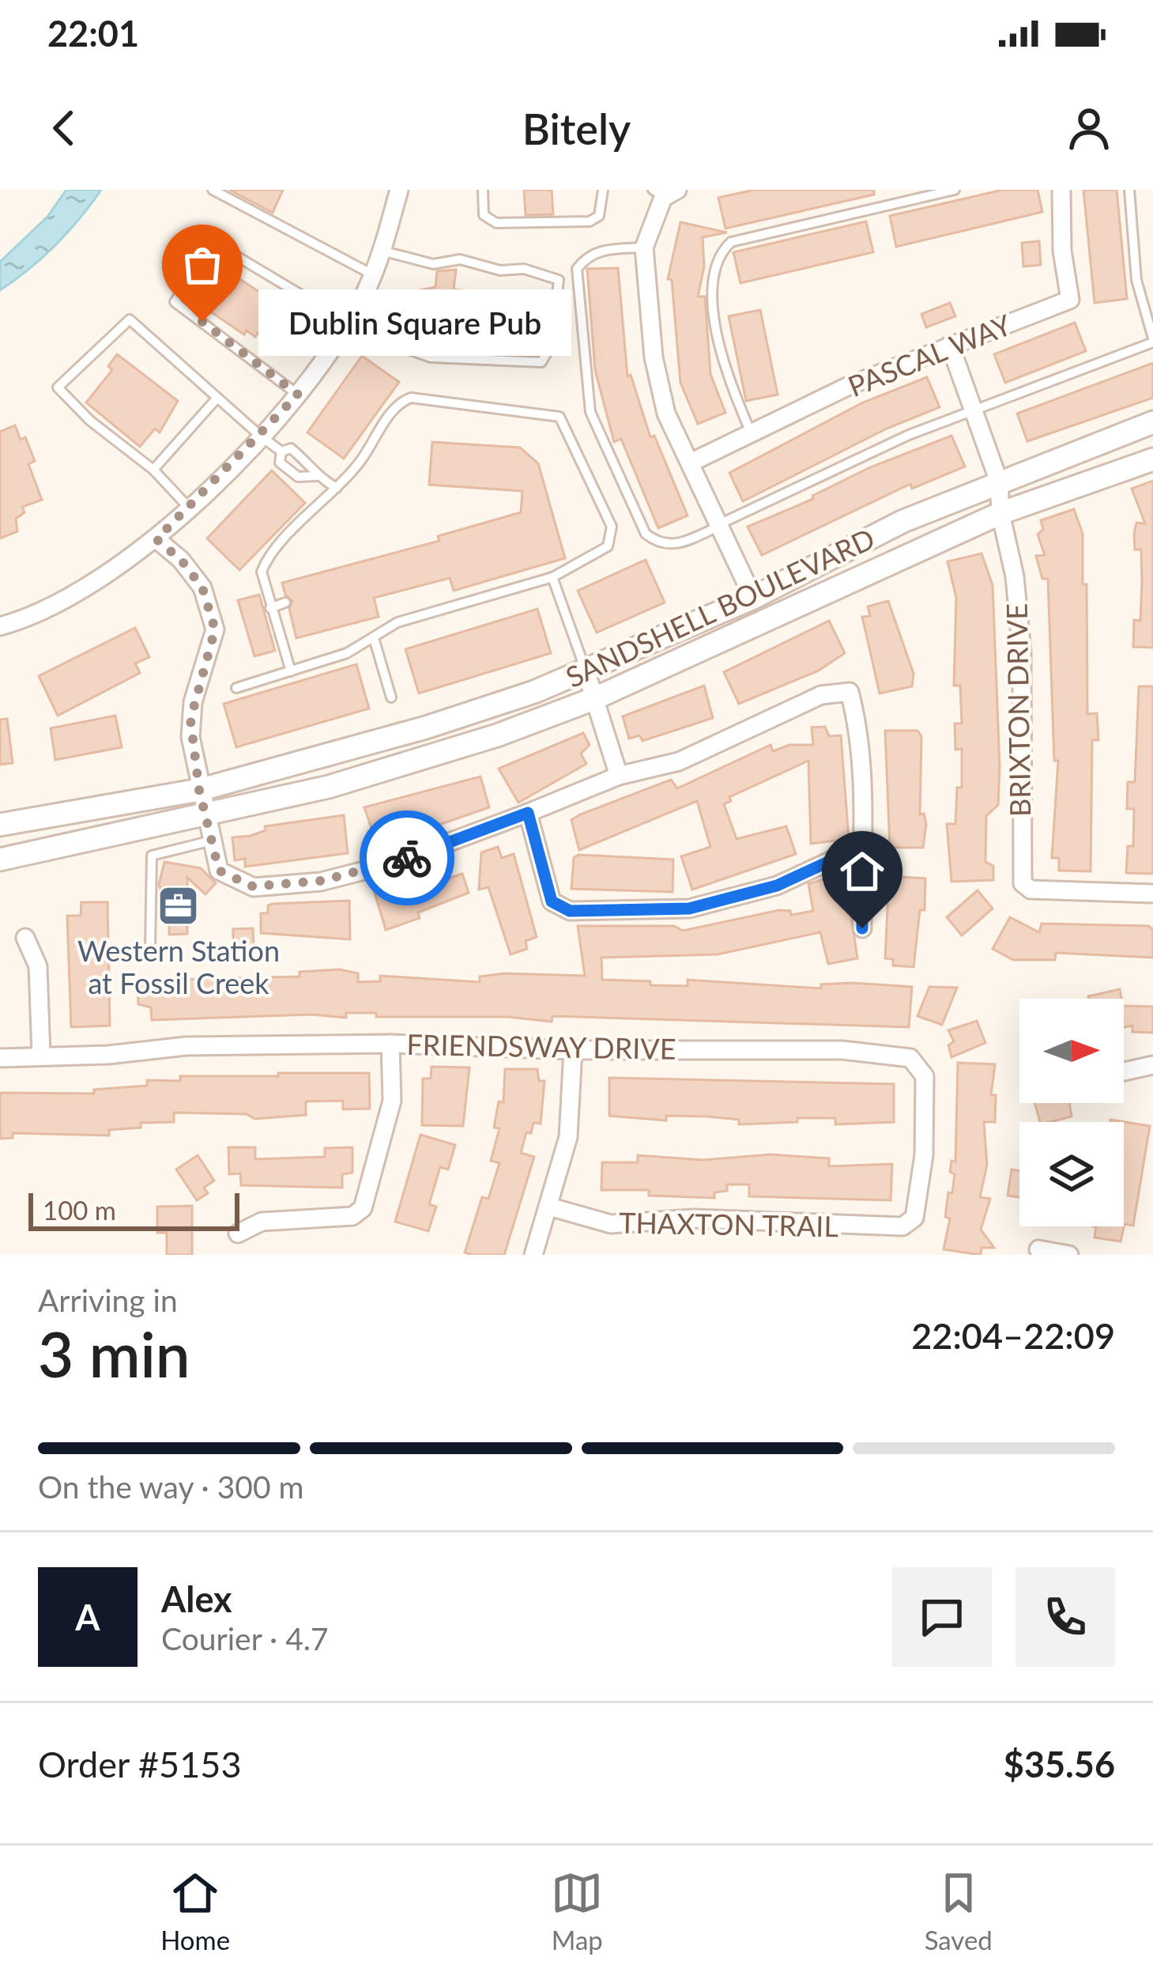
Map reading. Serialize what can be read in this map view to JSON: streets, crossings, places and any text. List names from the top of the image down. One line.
{"streets":{"street":["PASCAL WAY","SANDSHELL BOULEVARD","BRIXTON DRIVE","FRIENDSWAY DRIVE","THAXTON TRAIL"]},"crossings":[["PASCAL WAY","BRIXTON DRIVE"],["SANDSHELL BOULEVARD","BRIXTON DRIVE"],["FRIENDSWAY DRIVE","THAXTON TRAIL"]],"places":{"other":["Dublin Square Pub"],"office":["Western Station at Fossil Creek"]},"scale_bar":"100 m","north":"right","page":{"status":"22:01","header":"Bitely","bubble":"Dublin Square Pub","scale":"100 m","heading":["3 min","Arriving in","22:04–22:09"],"panel":["Alex","Courier · 4.7","Order #5153","$35.56"],"bar":"On the way · 300 m","round":"A","tabs":["Home","Map","Saved"]}}
